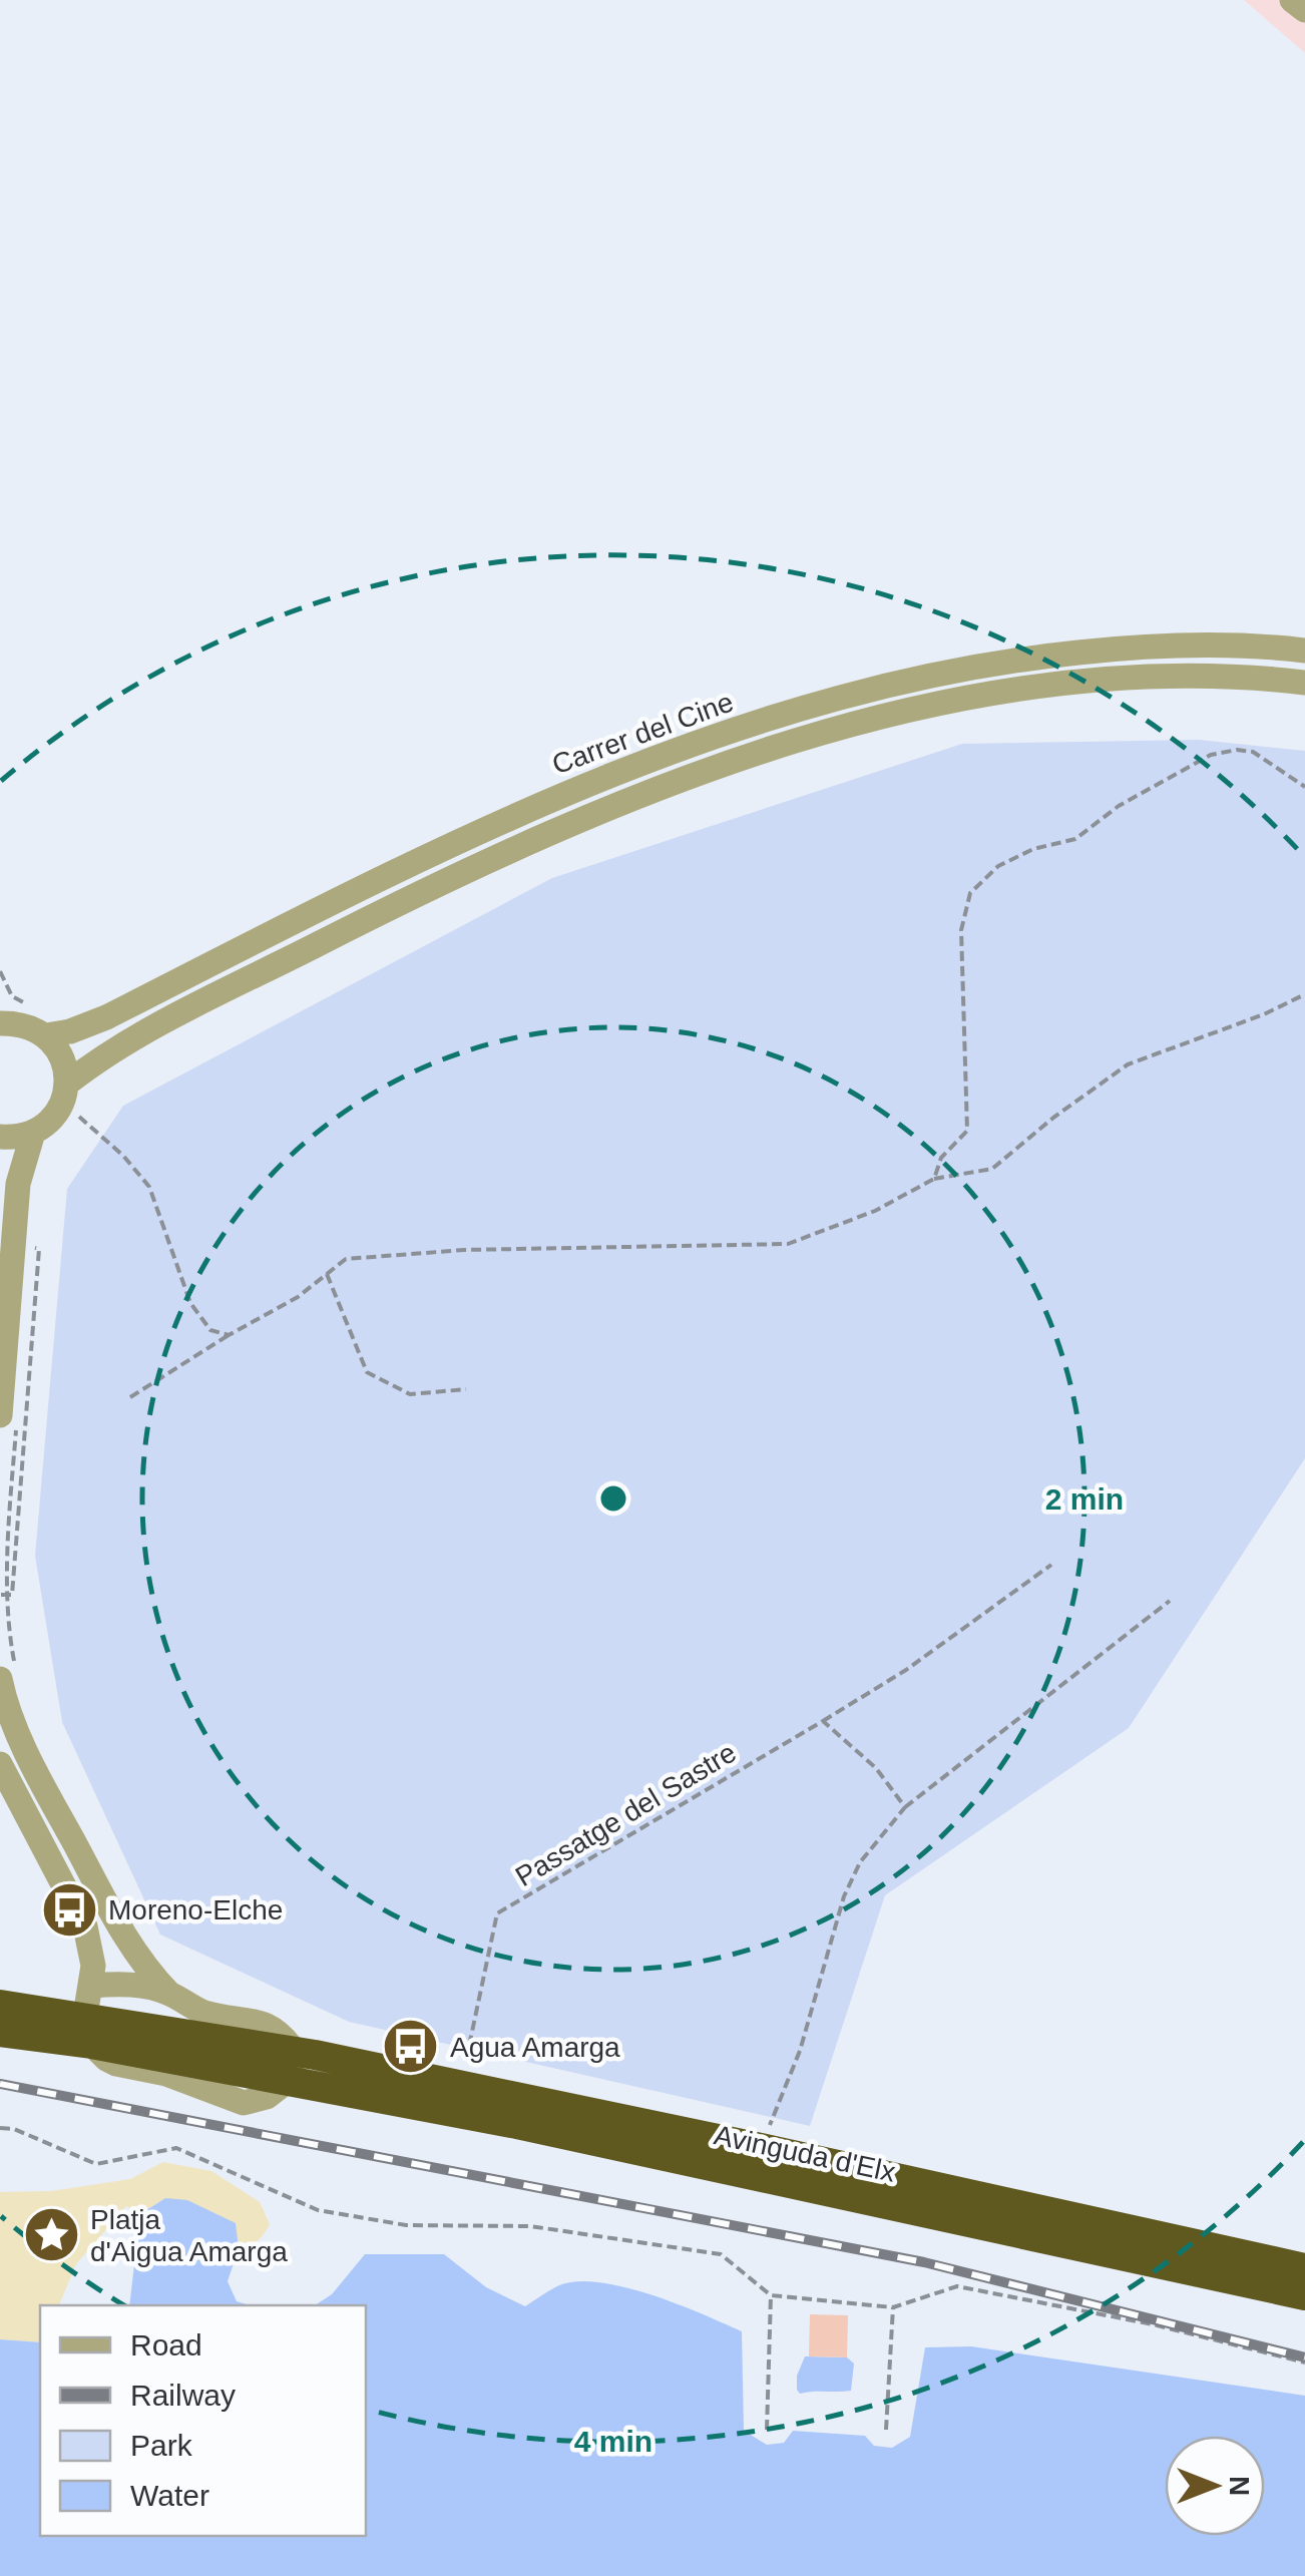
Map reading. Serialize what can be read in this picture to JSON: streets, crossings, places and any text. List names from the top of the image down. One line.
{"streets":{"highway":["Avinguda d'Elx"],"street":["Carrer del Cine"],"path":["Passatge del Sastre"]},"crossings":[["Passatge del Sastre","Avinguda d'Elx"]],"places":{"bus stop":["Moreno-Elche","Agua Amarga"],"place":["Platja d'Aigua Amarga"]},"legend":["Road","Railway","Park","Water"],"north":"right","rings":["2 min","4 min"]}
